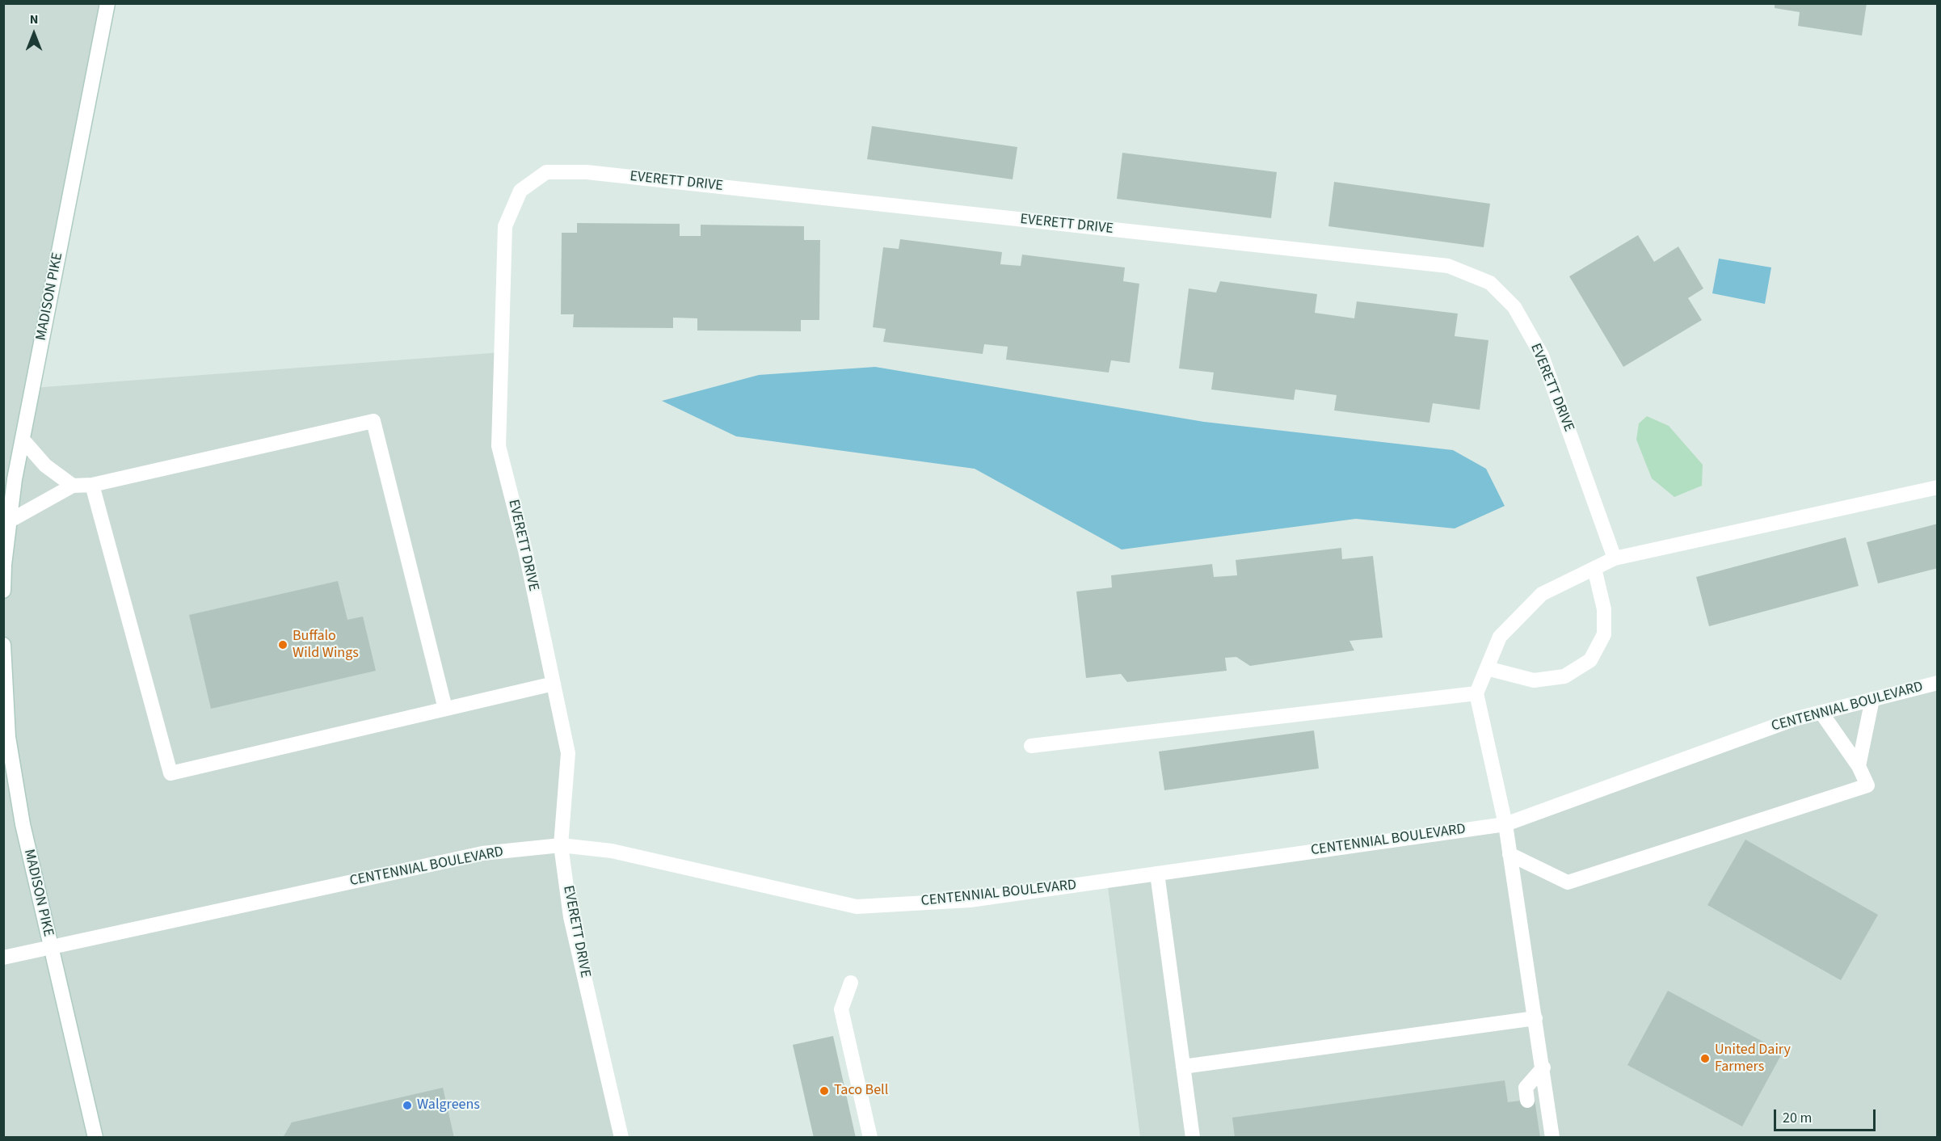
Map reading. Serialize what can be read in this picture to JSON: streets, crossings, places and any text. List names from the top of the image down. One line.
{"streets":{"street":["EVERETT DRIVE","MADISON PIKE","CENTENNIAL BOULEVARD"]},"crossings":[["EVERETT DRIVE","CENTENNIAL BOULEVARD"],["MADISON PIKE","CENTENNIAL BOULEVARD"]],"places":["Buffalo Wild Wings","United Dairy Farmers","Taco Bell","Walgreens"],"scale_bar":"20 m","north":"top"}
